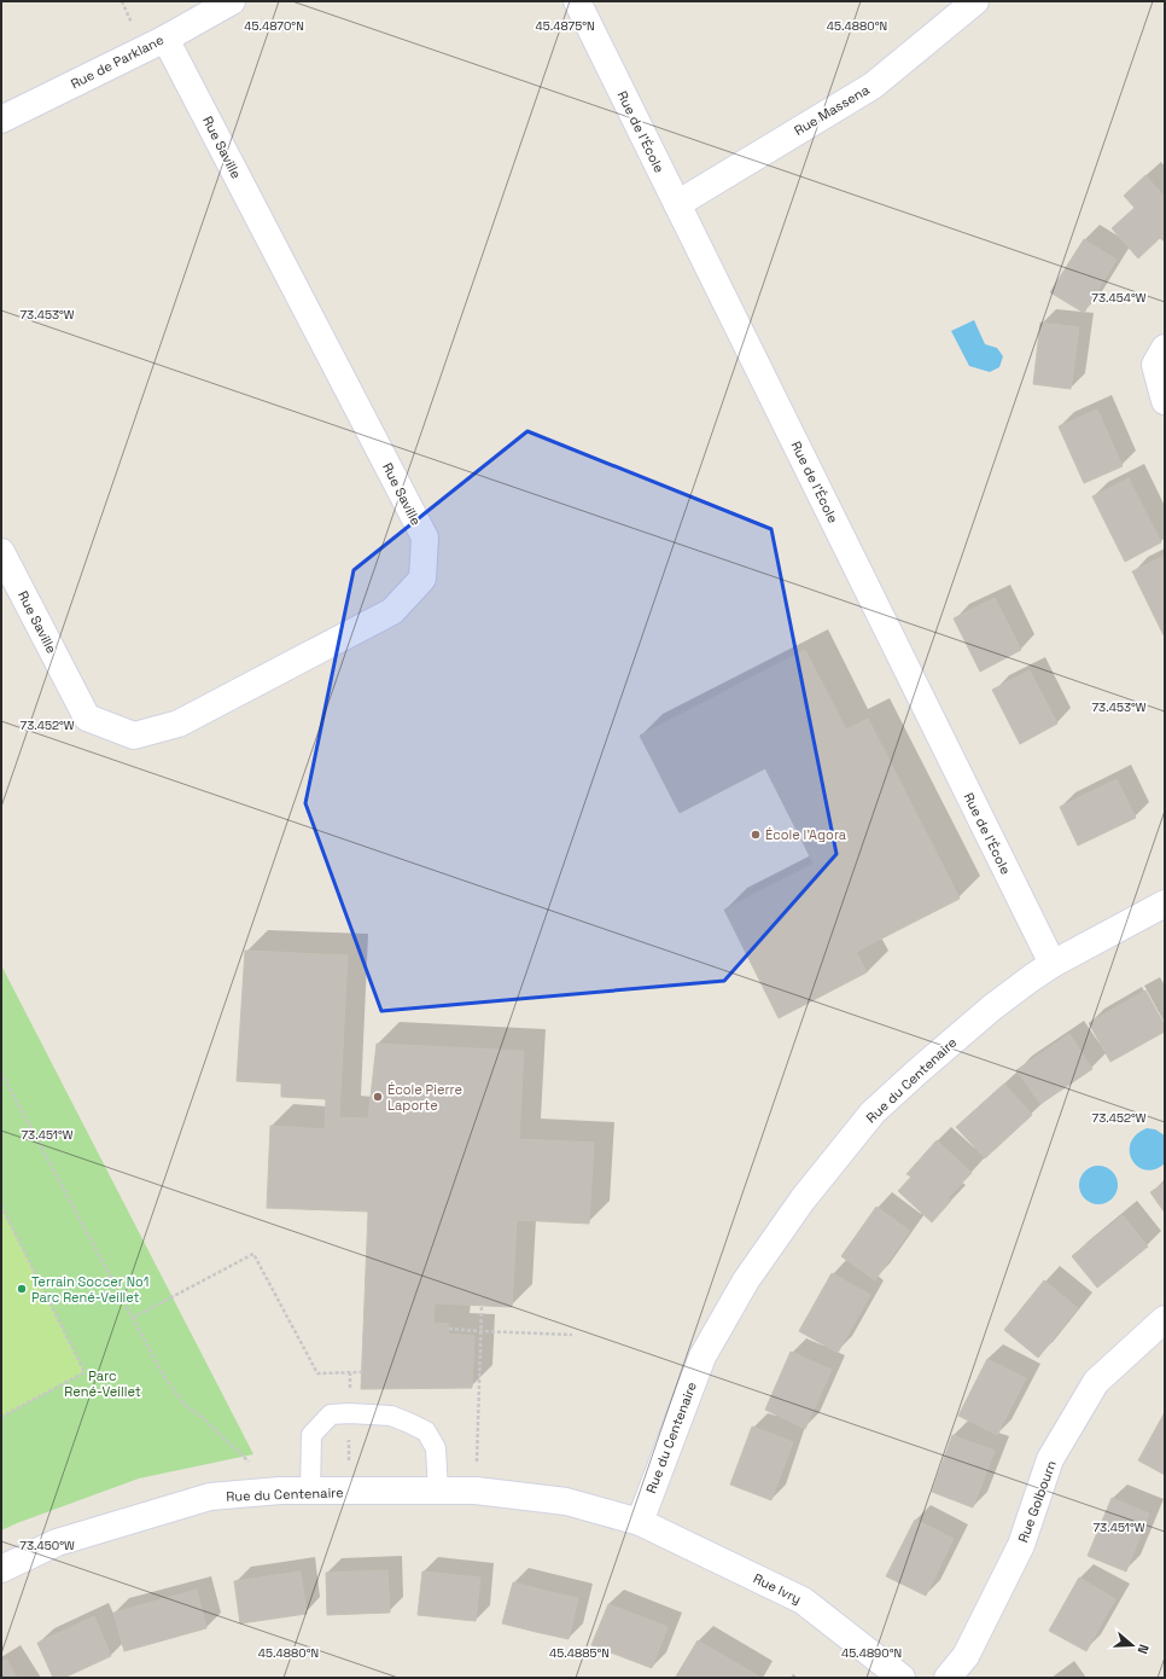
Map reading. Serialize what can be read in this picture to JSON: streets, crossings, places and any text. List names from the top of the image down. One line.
{"streets":{"street":["Rue de Parklane","Rue Massena","Rue de l'École","Rue Saville","Rue du Centenaire","Rue Golbourn","Rue Ivry"]},"crossings":[["Rue de Parklane","Rue Saville"],["Rue Massena","Rue de l'École"],["Rue de l'École","Rue du Centenaire"],["Rue du Centenaire","Rue Ivry"]],"parks":["Parc René-Veillet"],"places":["École l'Agora","École Pierre Laporte","Terrain Soccer No1 Parc René-Veillet"],"north":"right","coordinates":["45.4870°N","45.4875°N","45.4880°N","73.454°W","73.453°W","73.452°W","73.451°W","73.450°W","45.4885°N","45.4890°N"]}
